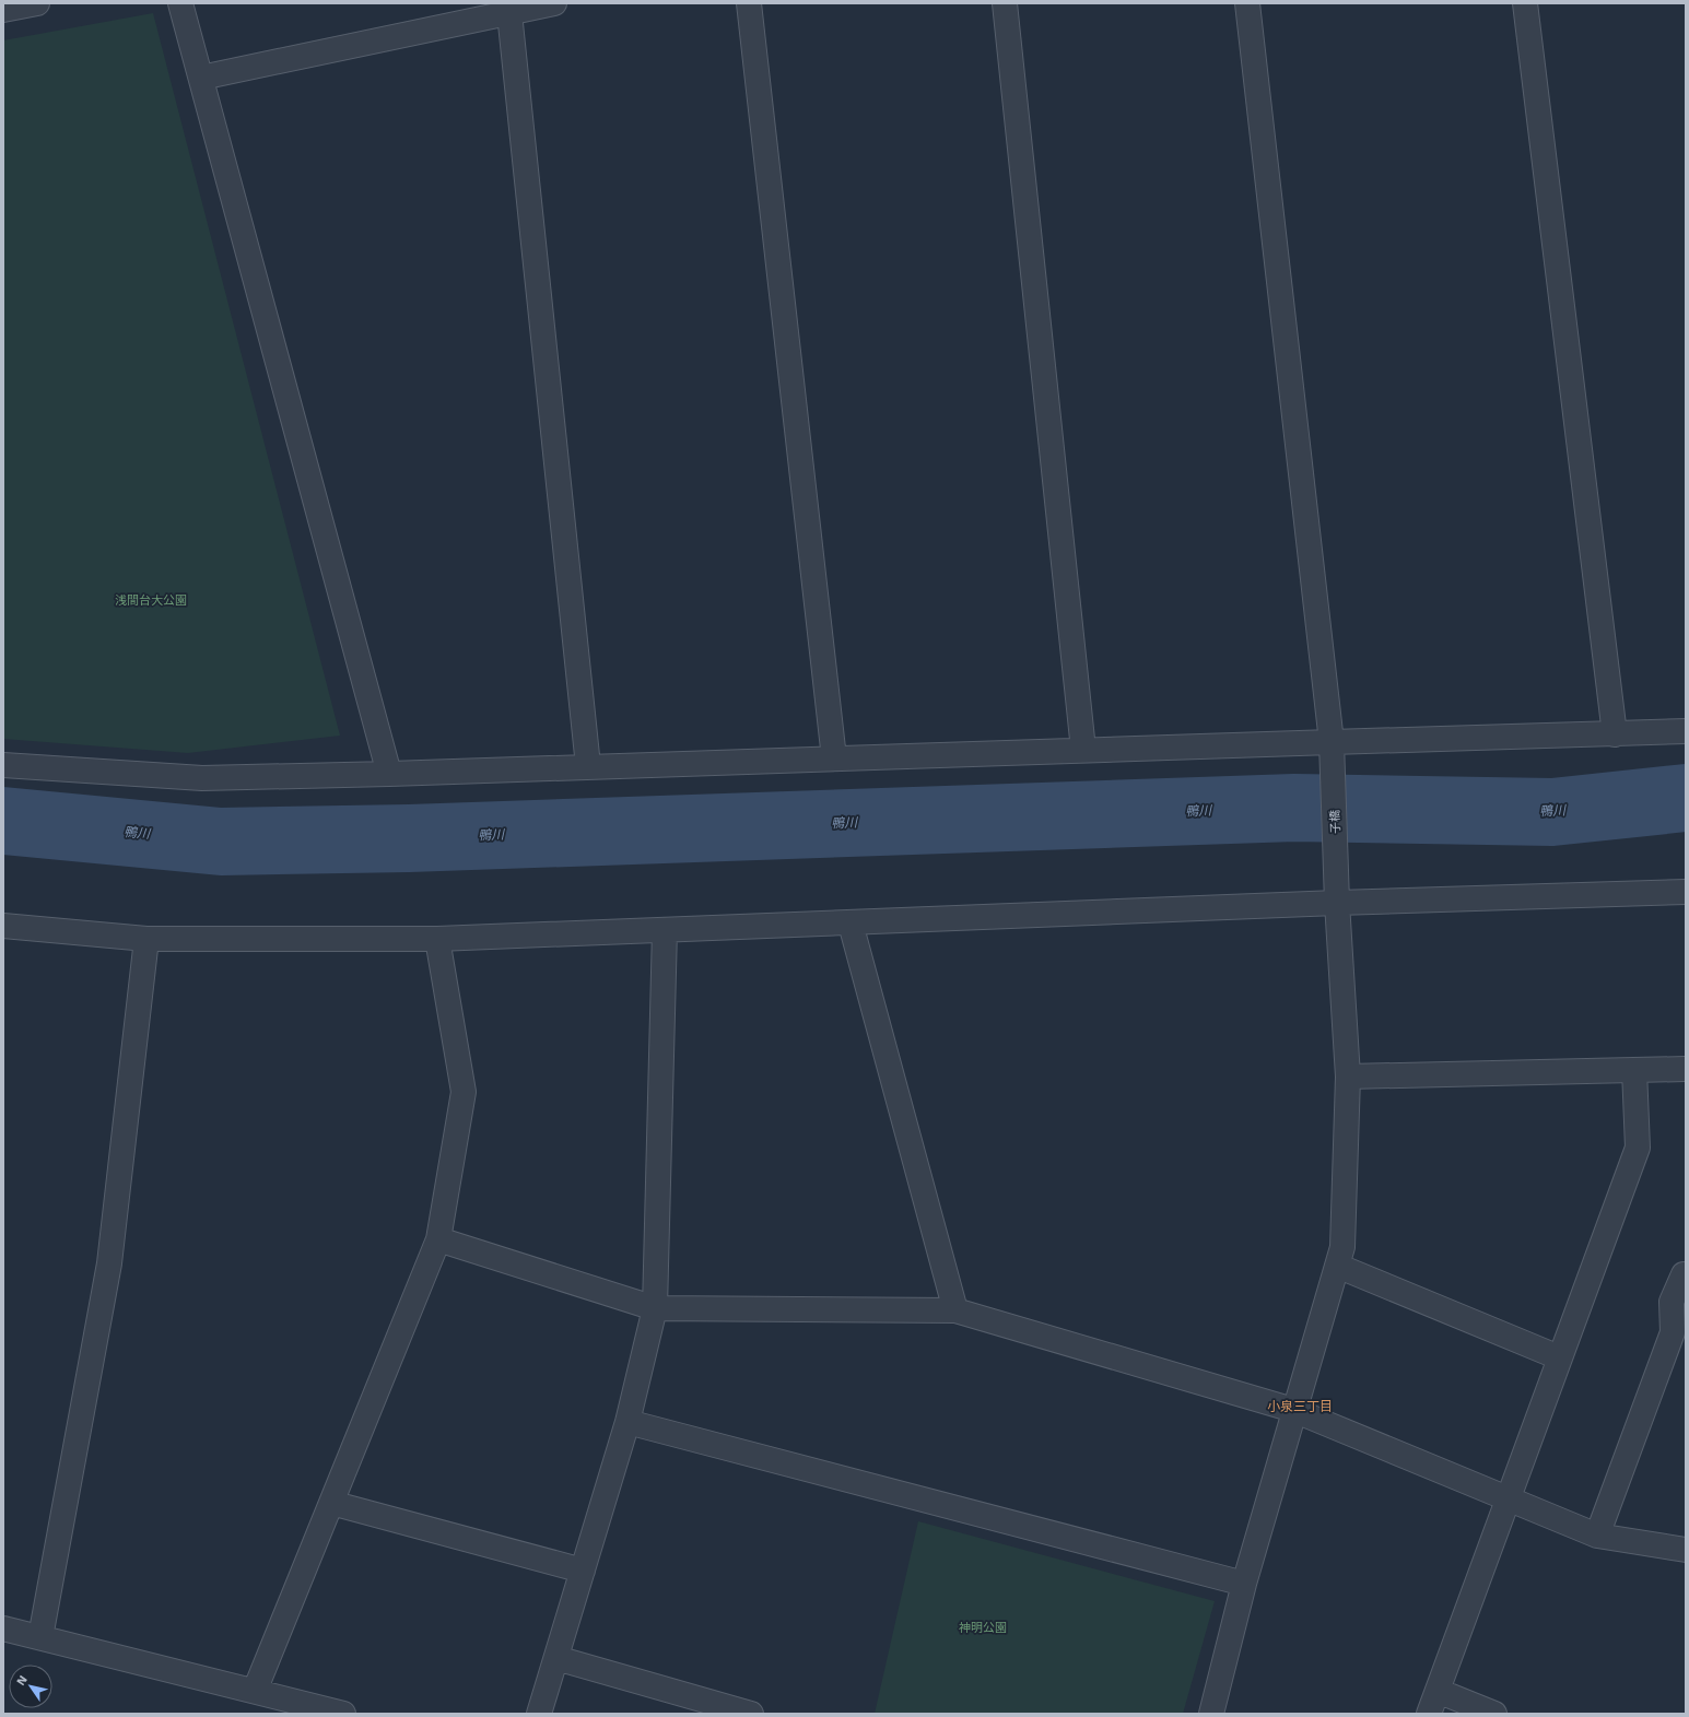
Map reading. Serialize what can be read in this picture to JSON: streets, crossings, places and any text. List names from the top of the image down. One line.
{"streets":{"street":["子橋"]},"districts":["小泉三丁目"],"water":["鴨川"],"parks":["浅間台大公園","神明公園"],"north":"top left"}
